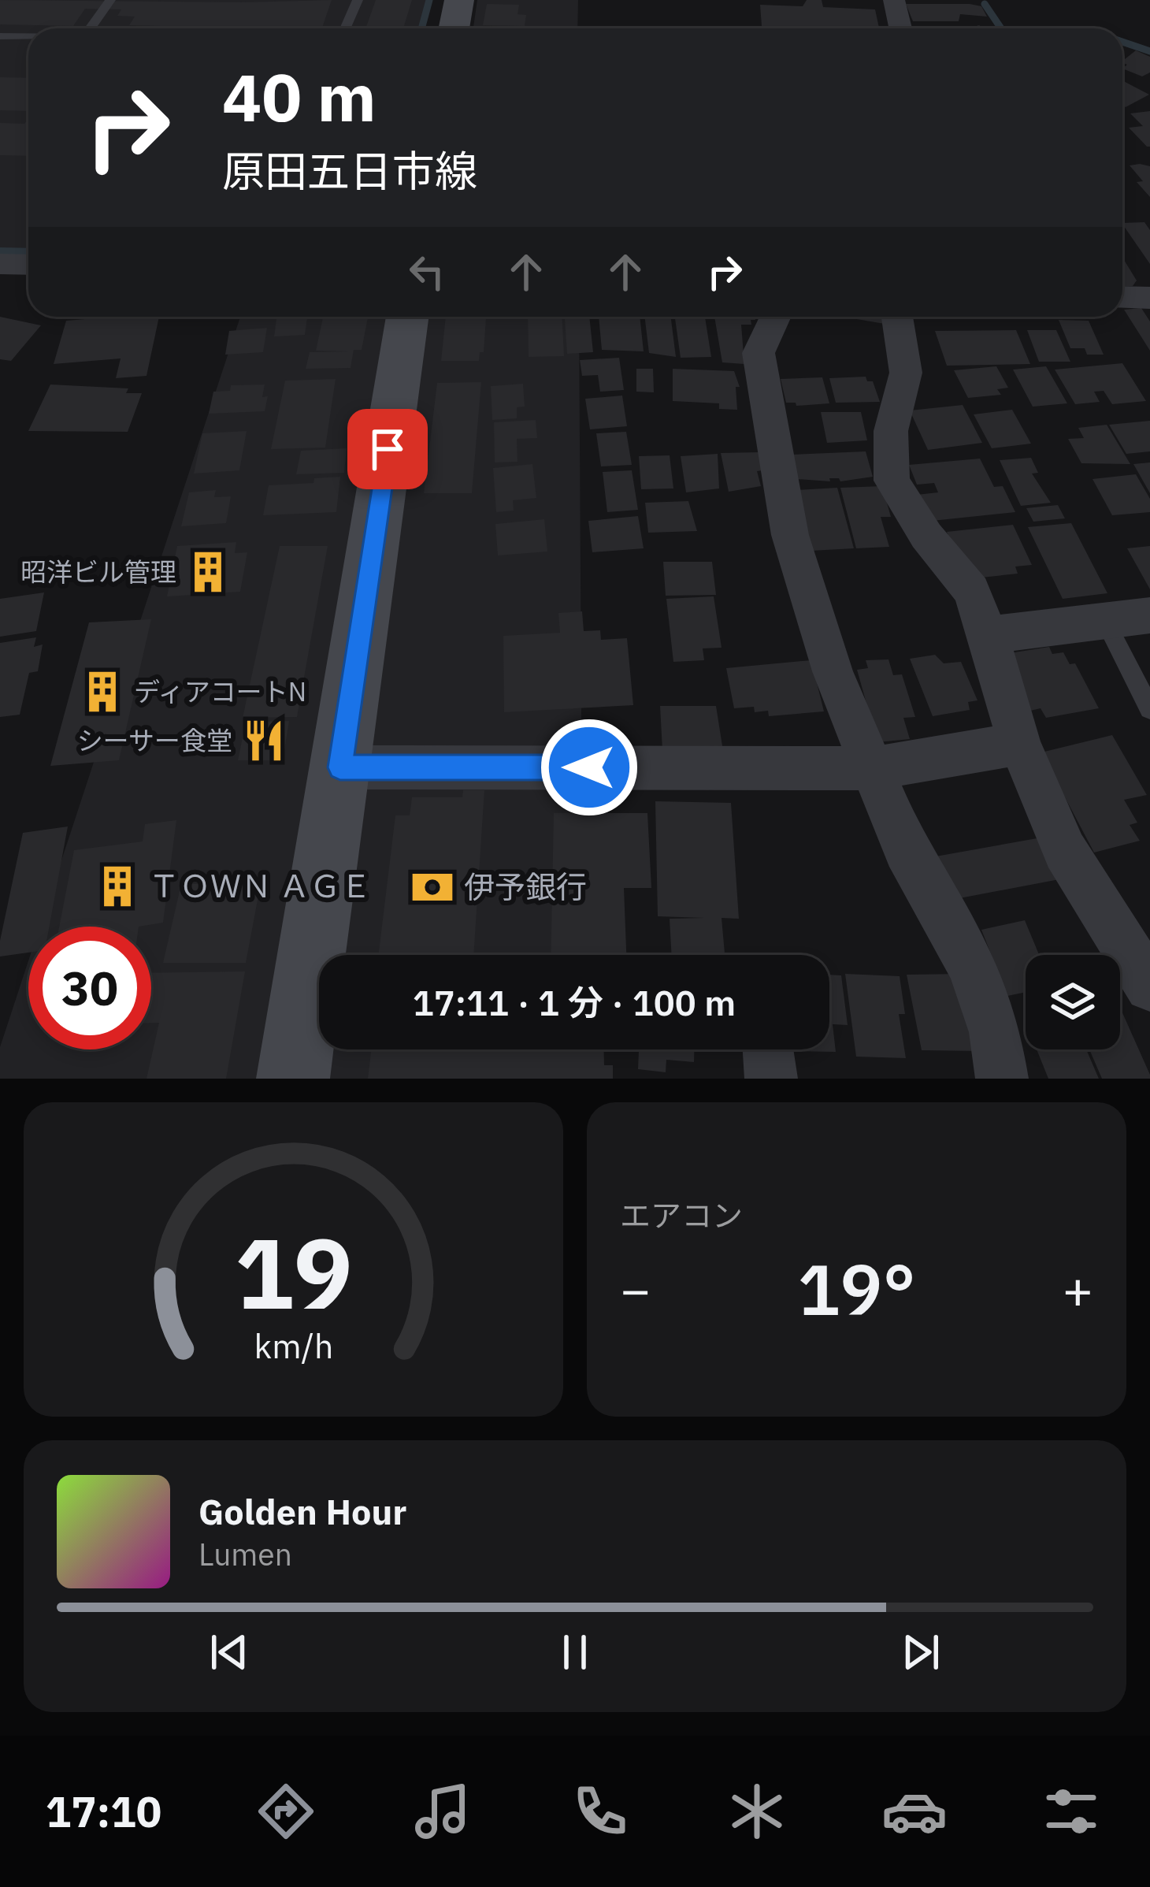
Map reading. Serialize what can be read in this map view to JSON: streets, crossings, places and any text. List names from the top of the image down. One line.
{"places":{"building":["昭洋ビル管理","ディアコートN","ＴＯＷＮ ＡＧＥ"],"restaurant":["シーサー食堂"],"bank":["伊予銀行"]},"page":{"turn":["40 m","原田五日市線"],"limit":"30","trip":"17:11 · 1 分 · 100 m","tile":"エアコン","heat":["−","19°","+"],"song":["Golden Hour","Lumen"],"tabs":"17:10","gauge":["19","km/h"]}}
